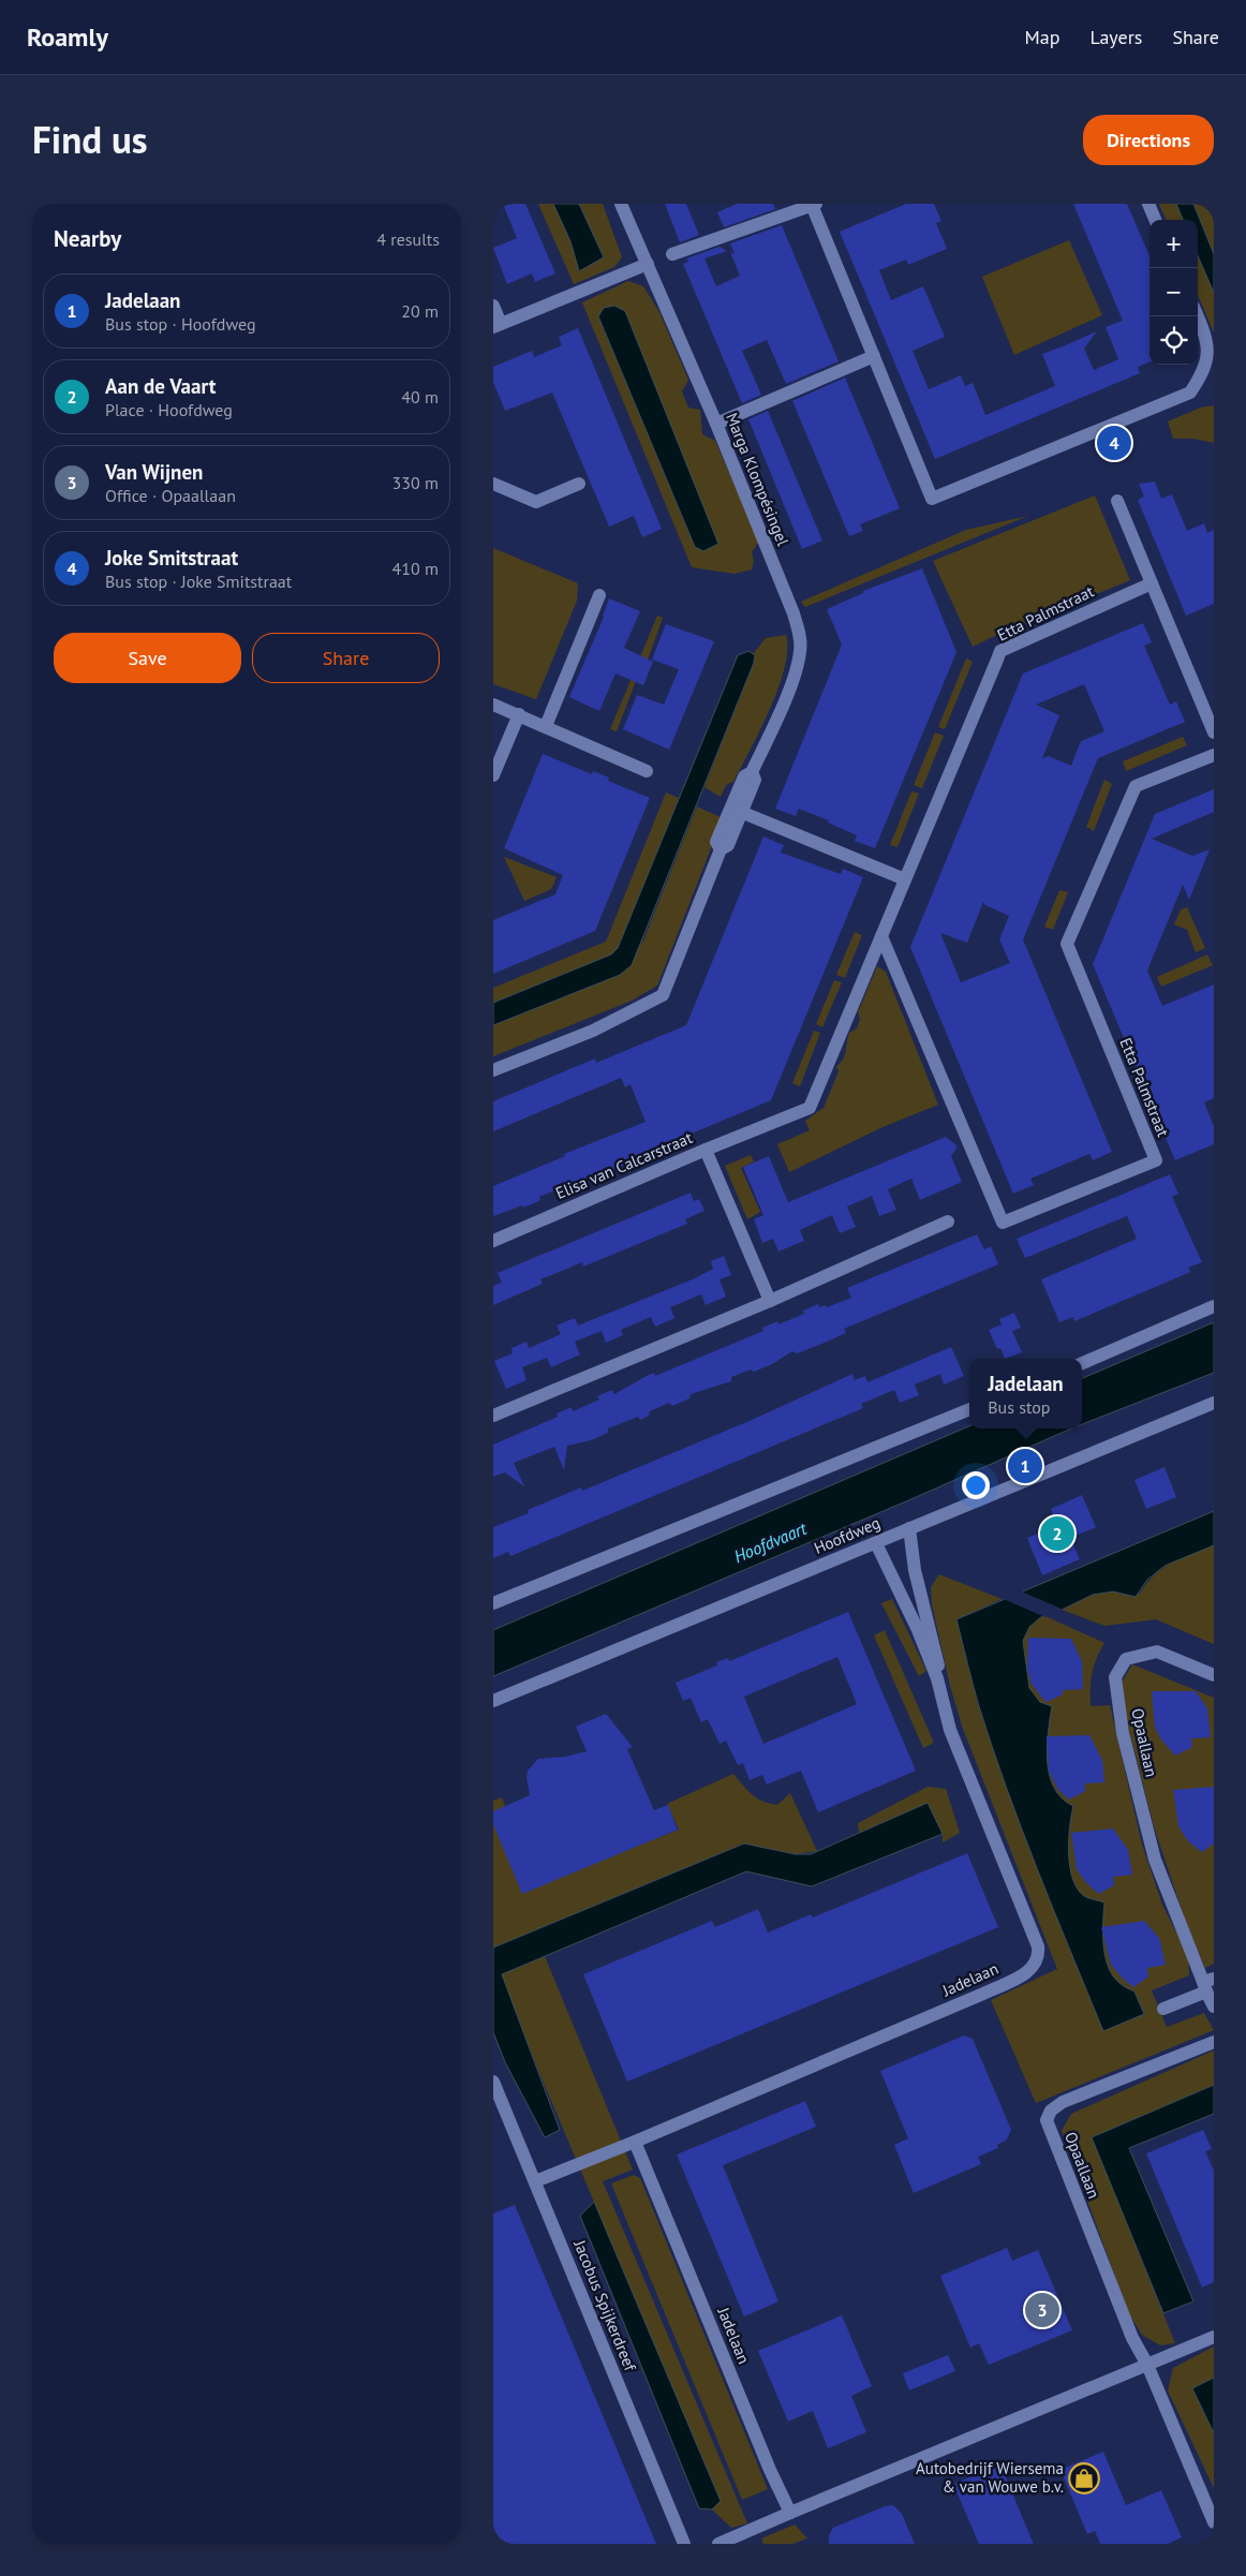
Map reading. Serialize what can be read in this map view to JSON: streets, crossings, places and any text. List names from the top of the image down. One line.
{"streets":{"street":["Marga Klompésingel","Etta Palmstraat","Elisa van Calcarstraat","Hoofdweg","Opaallaan","Jadelaan","Jacobus Spijkerdreef"]},"crossings":[["Etta Palmstraat","Elisa van Calcarstraat"],["Hoofdweg","Jadelaan"],["Jadelaan","Jacobus Spijkerdreef"]],"water":["Hoofdvaart"],"places":{"shop":["Autobedrijf Wiersema & van Wouwe b.v."]},"page":{"header":"Roamly","nav":["Map","Layers","Share"],"title":"Find us","buttons":["Directions",["Save","Share"]],"heading":["Nearby","4 results"],"map_buttons":["+","−"],"list":[{"mark":"1","name":"Jadelaan","note":"Bus stop · Hoofdweg","value":"20 m"},{"mark":"2","name":"Aan de Vaart","note":"Place · Hoofdweg","value":"40 m"},{"mark":"3","name":"Van Wijnen","note":"Office · Opaallaan","value":"330 m"},{"mark":"4","name":"Joke Smitstraat","note":"Bus stop · Joke Smitstraat","value":"410 m"}],"pins":["4","1","2","3"],"popup":["Jadelaan","Bus stop"]}}
